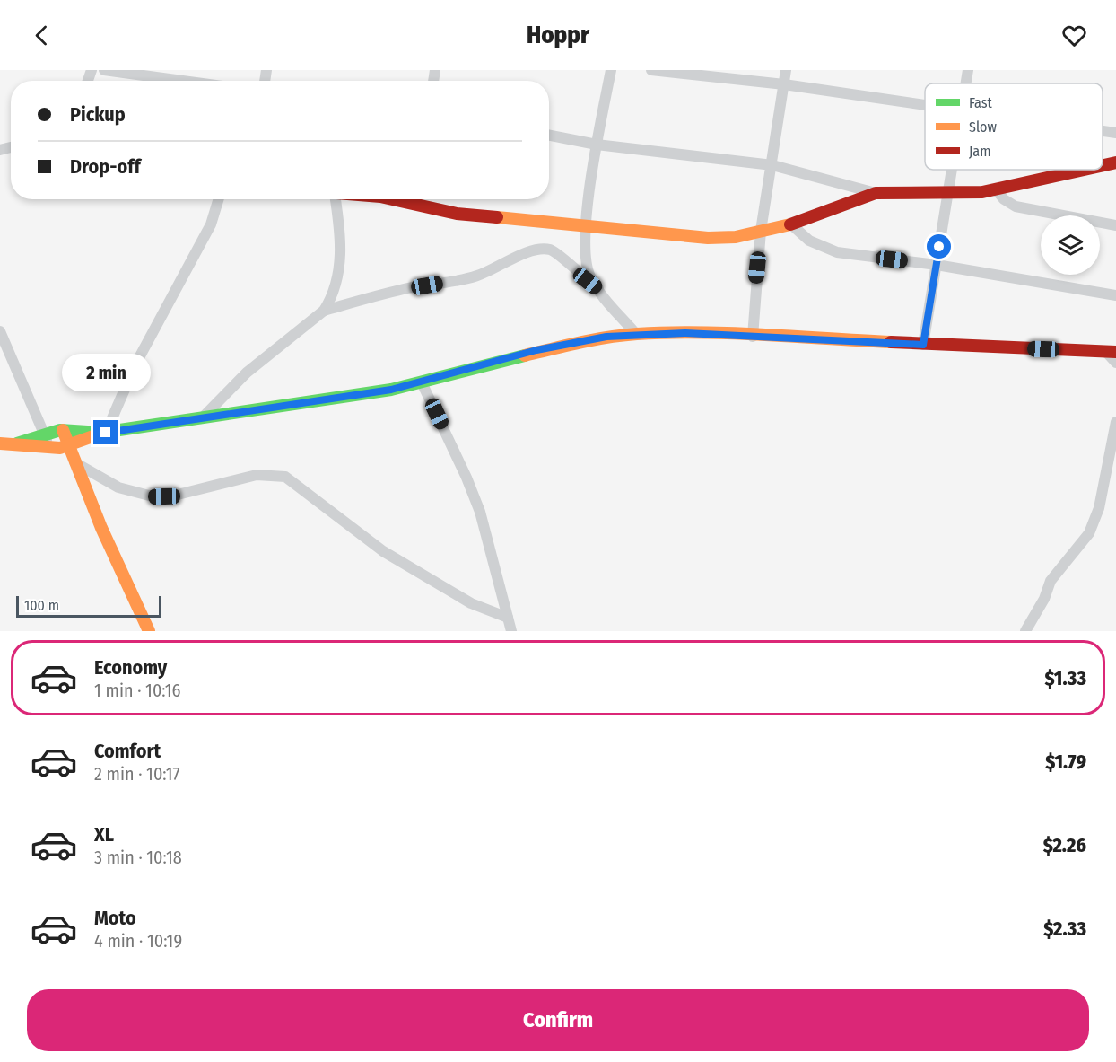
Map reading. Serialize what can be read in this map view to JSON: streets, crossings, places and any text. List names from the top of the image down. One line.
{"legend":["Fast","Slow","Jam"],"scale_bar":"100 m","page":{"header":"Hoppr","banner":["Pickup","Drop-off"],"bubble":"2 min","scale":"100 m","list":[{"name":"Economy","note":"1 min · 10:16","value":"$1.33"},{"name":"Comfort","note":"2 min · 10:17","value":"$1.79"},{"name":"XL","note":"3 min · 10:18","value":"$2.26"},{"name":"Moto","note":"4 min · 10:19","value":"$2.33"}],"buttons":"Confirm"}}
